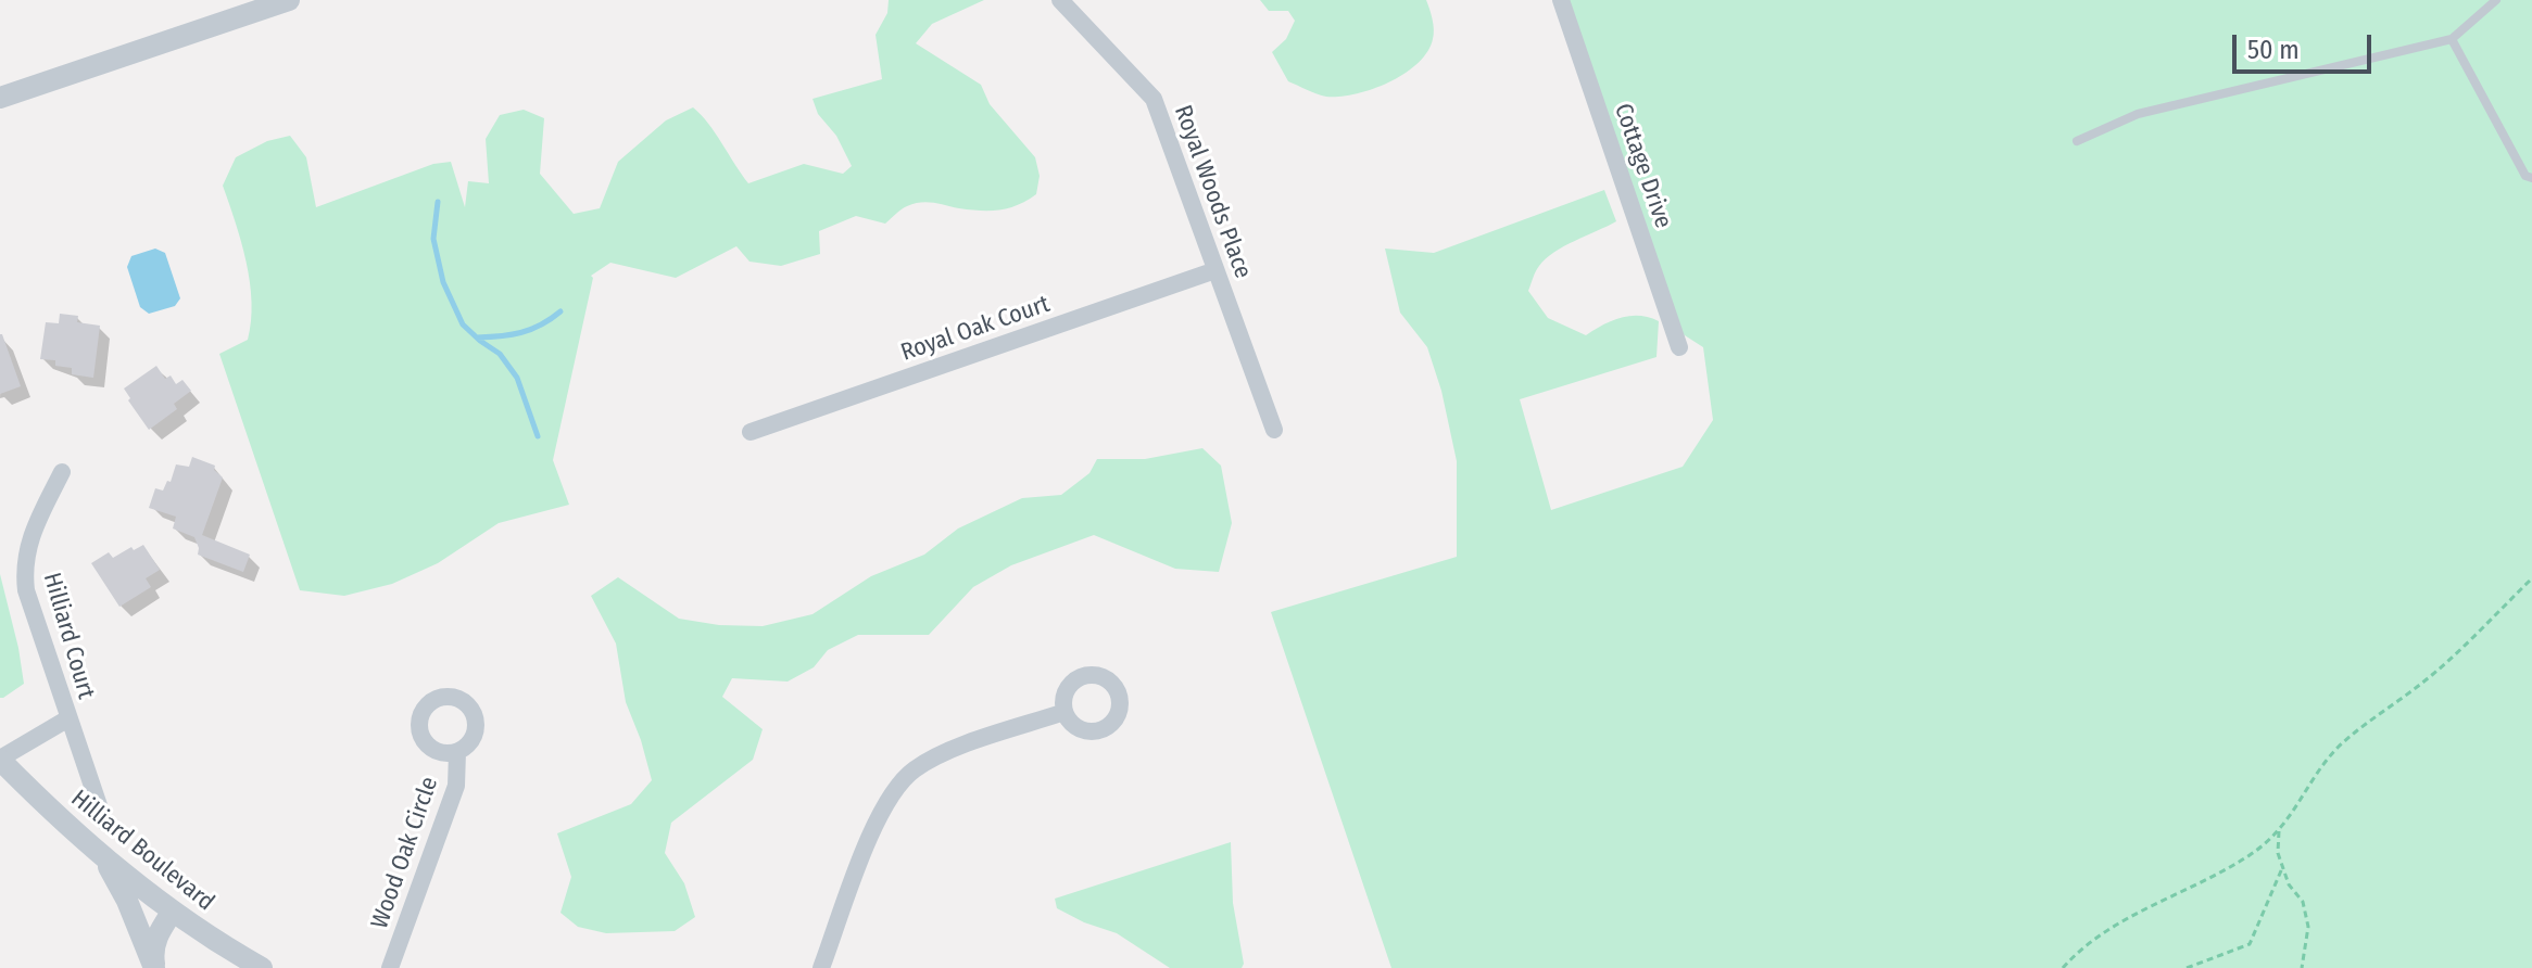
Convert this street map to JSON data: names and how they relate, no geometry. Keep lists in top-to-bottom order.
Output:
{
  "streets": {
    "street": [
      "Cottage Drive",
      "Royal Woods Place",
      "Royal Oak Court",
      "Hilliard Court",
      "Hilliard Boulevard",
      "Wood Oak Circle"
    ]
  },
  "crossings": [
    ["Royal Woods Place", "Royal Oak Court"],
    ["Hilliard Court", "Hilliard Boulevard"]
  ],
  "scale_bar": "50 m"
}
